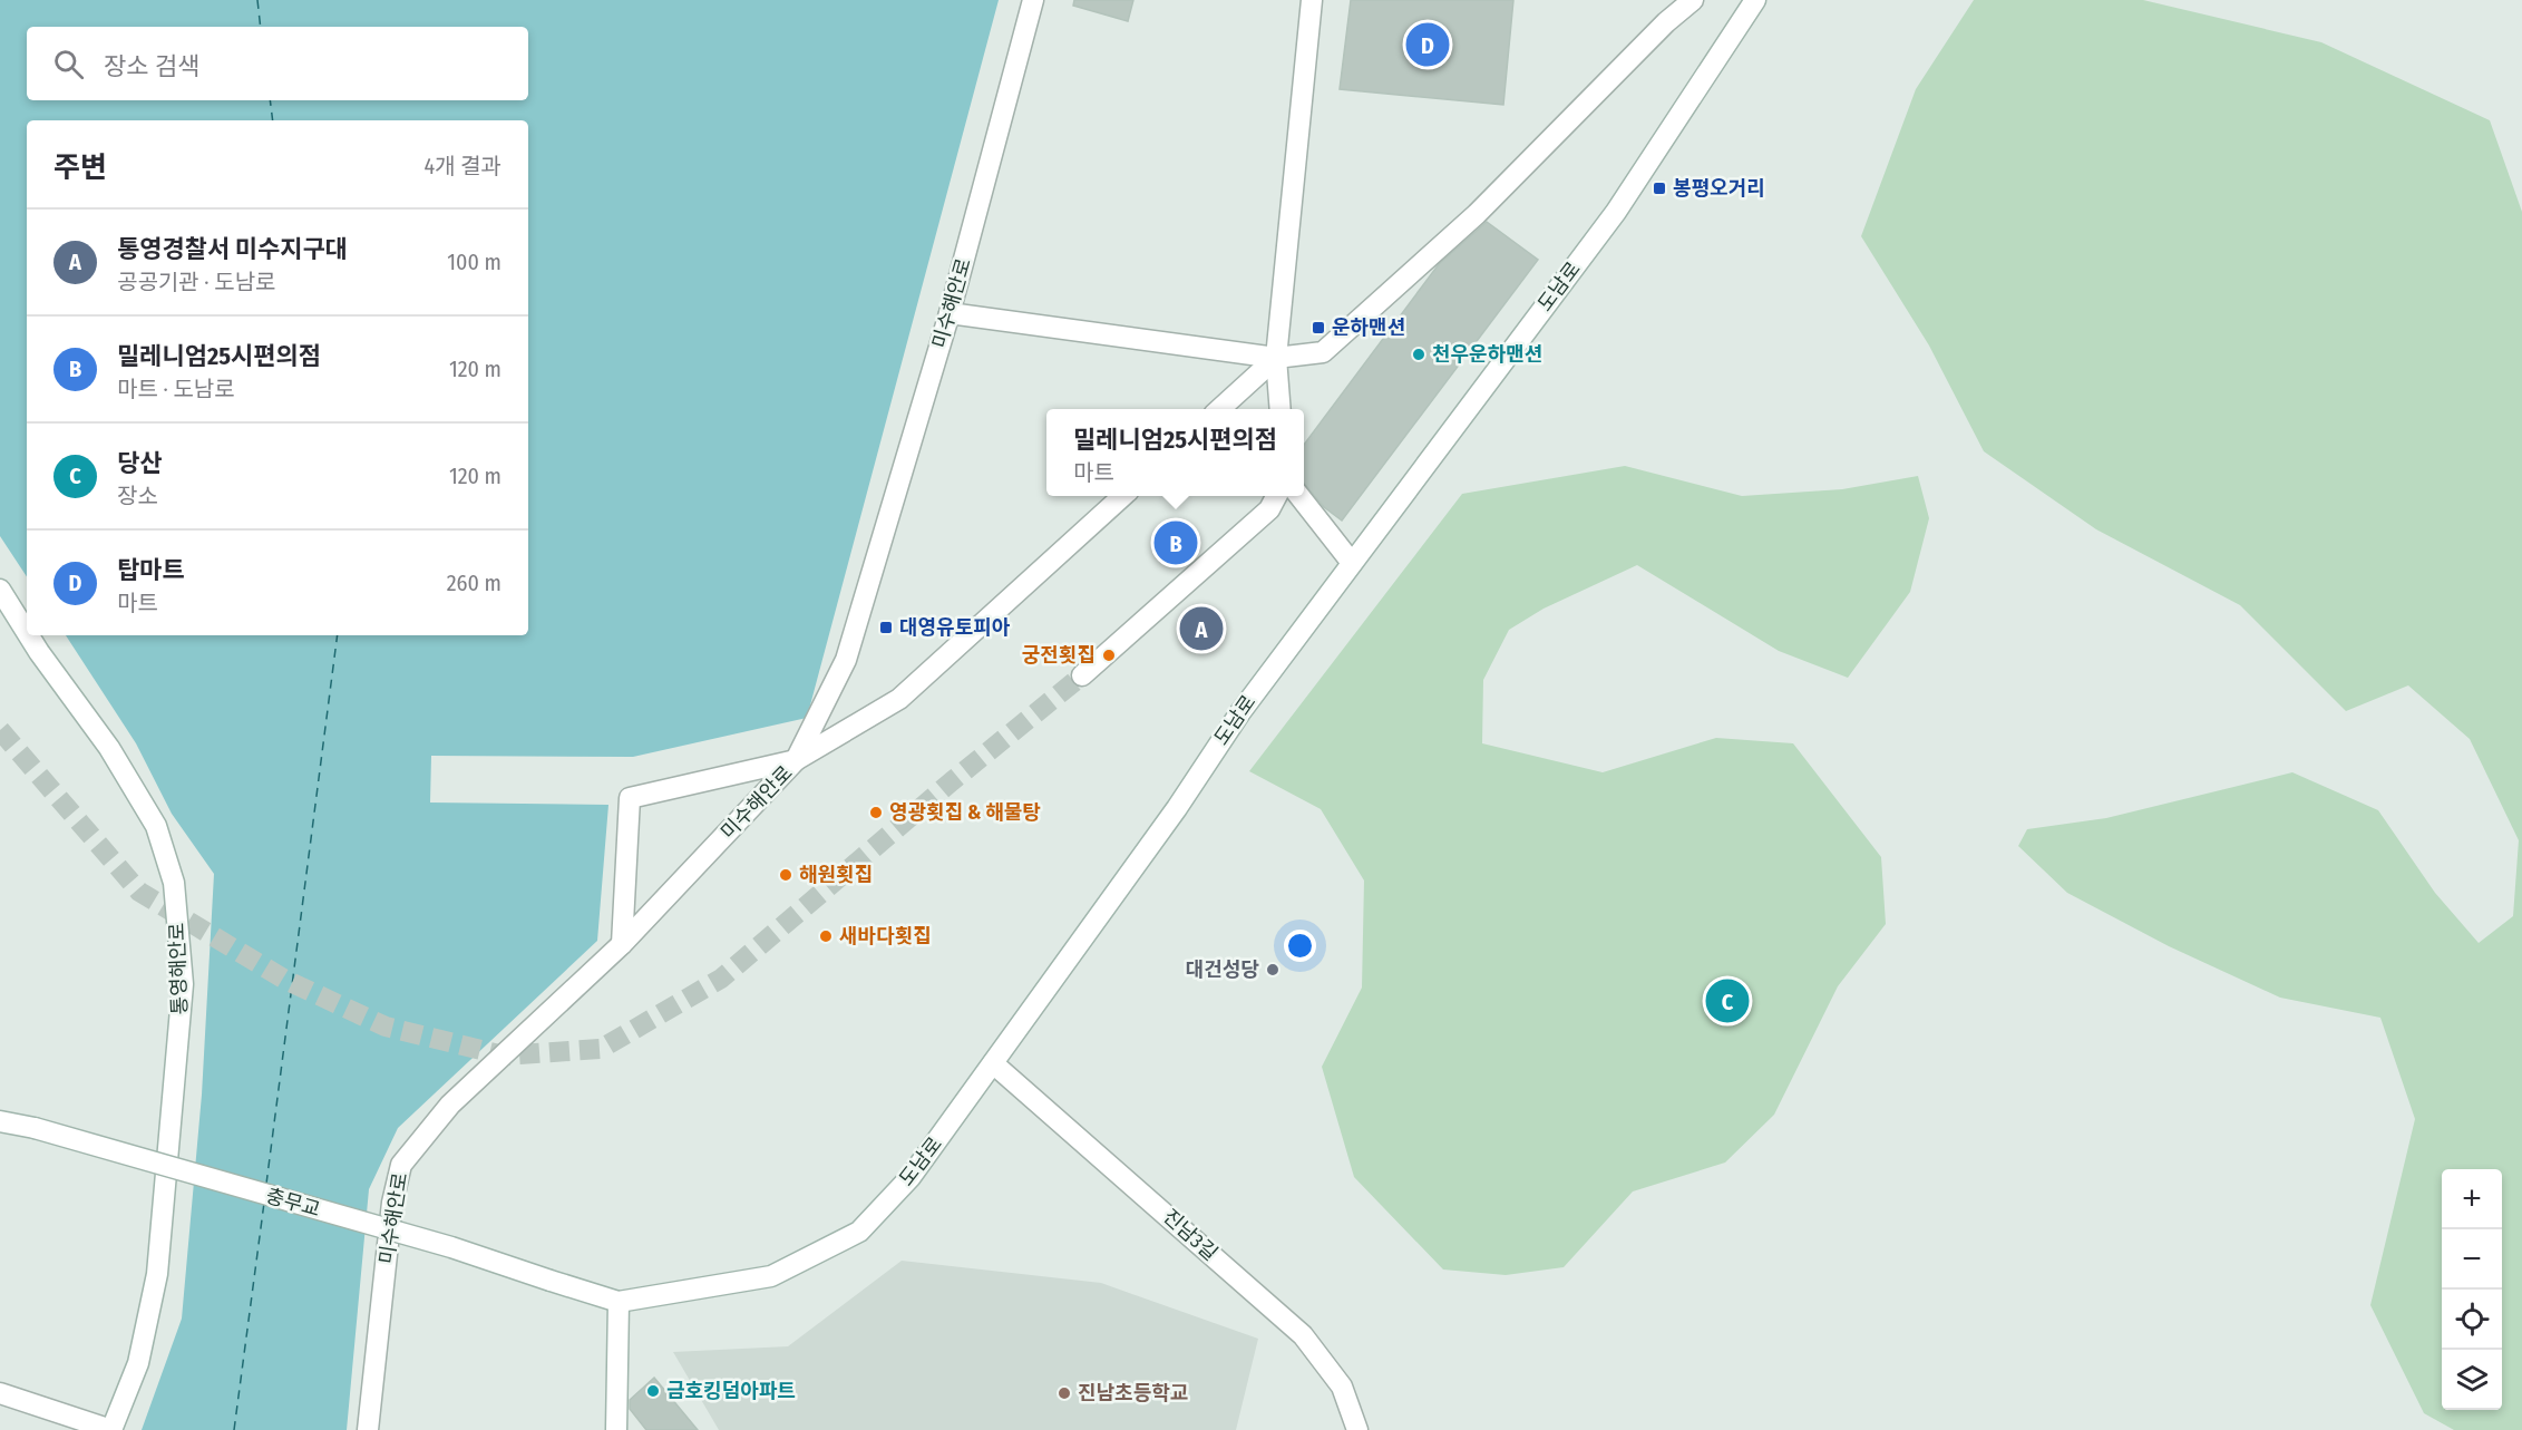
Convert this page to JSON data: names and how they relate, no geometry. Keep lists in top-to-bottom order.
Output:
{
  "streets": {
    "street": [
      "도남로",
      "미수해안로",
      "통영해안로",
      "충무교",
      "진남3길"
    ]
  },
  "crossings": [
    ["도남로", "충무교"],
    ["도남로", "진남3길"]
  ],
  "places": {
    "transit": ["봉평오거리", "운하맨션", "대영유토피아"],
    "other": [
      "천우운하맨션",
      "궁전횟집",
      "영광횟집 & 해물탕",
      "해원횟집",
      "새바다횟집",
      "대건성당",
      "금호킹덤아파트",
      "진남초등학교"
    ]
  },
  "page": {
    "pins": [
      "D",
      "B",
      "A",
      "C"
    ],
    "search": "장소 검색",
    "heading": ["주변", "4개 결과"],
    "list": [
      {
        "mark": "A",
        "name": "통영경찰서 미수지구대",
        "note": "공공기관 · 도남로",
        "value": "100 m"
      },
      {
        "mark": "B",
        "name": "밀레니엄25시편의점",
        "note": "마트 · 도남로",
        "value": "120 m"
      },
      {
        "mark": "C",
        "name": "당산",
        "note": "장소",
        "value": "120 m"
      },
      {
        "mark": "D",
        "name": "탑마트",
        "note": "마트",
        "value": "260 m"
      }
    ],
    "popup": ["밀레니엄25시편의점", "마트"],
    "map_buttons": ["+", "−"]
  }
}
